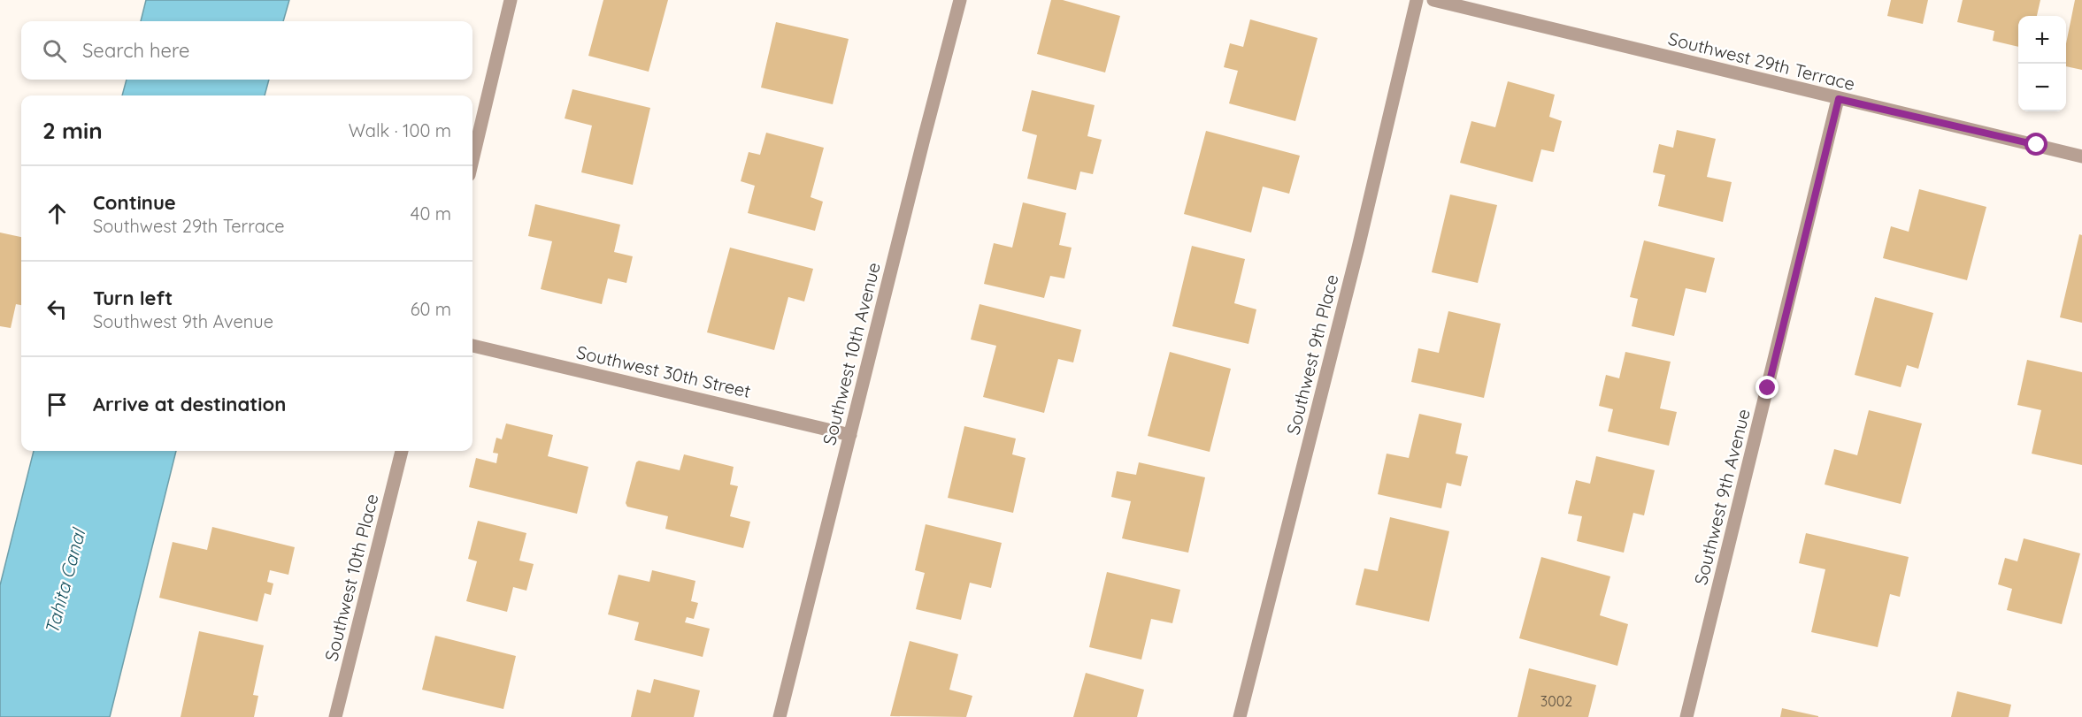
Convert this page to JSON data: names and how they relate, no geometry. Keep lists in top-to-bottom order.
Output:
{
  "streets": {
    "street": [
      "Southwest 29th Terrace",
      "Southwest 10th Avenue",
      "Southwest 9th Place",
      "Southwest 30th Street",
      "Southwest 9th Avenue",
      "Southwest 10th Place"
    ]
  },
  "crossings": [
    ["Southwest 29th Terrace", "Southwest 9th Avenue"],
    ["Southwest 10th Avenue", "Southwest 30th Street"]
  ],
  "water": ["Tahita Canal"],
  "house_numbers": ["3002"],
  "page": {
    "map_buttons": ["+", "−"],
    "search": "Search here",
    "heading": ["2 min", "Walk · 100 m"],
    "list": [
      ["Continue", "Southwest 29th Terrace", "40 m"],
      ["Turn left", "Southwest 9th Avenue", "60 m"],
      "Arrive at destination"
    ]
  }
}
